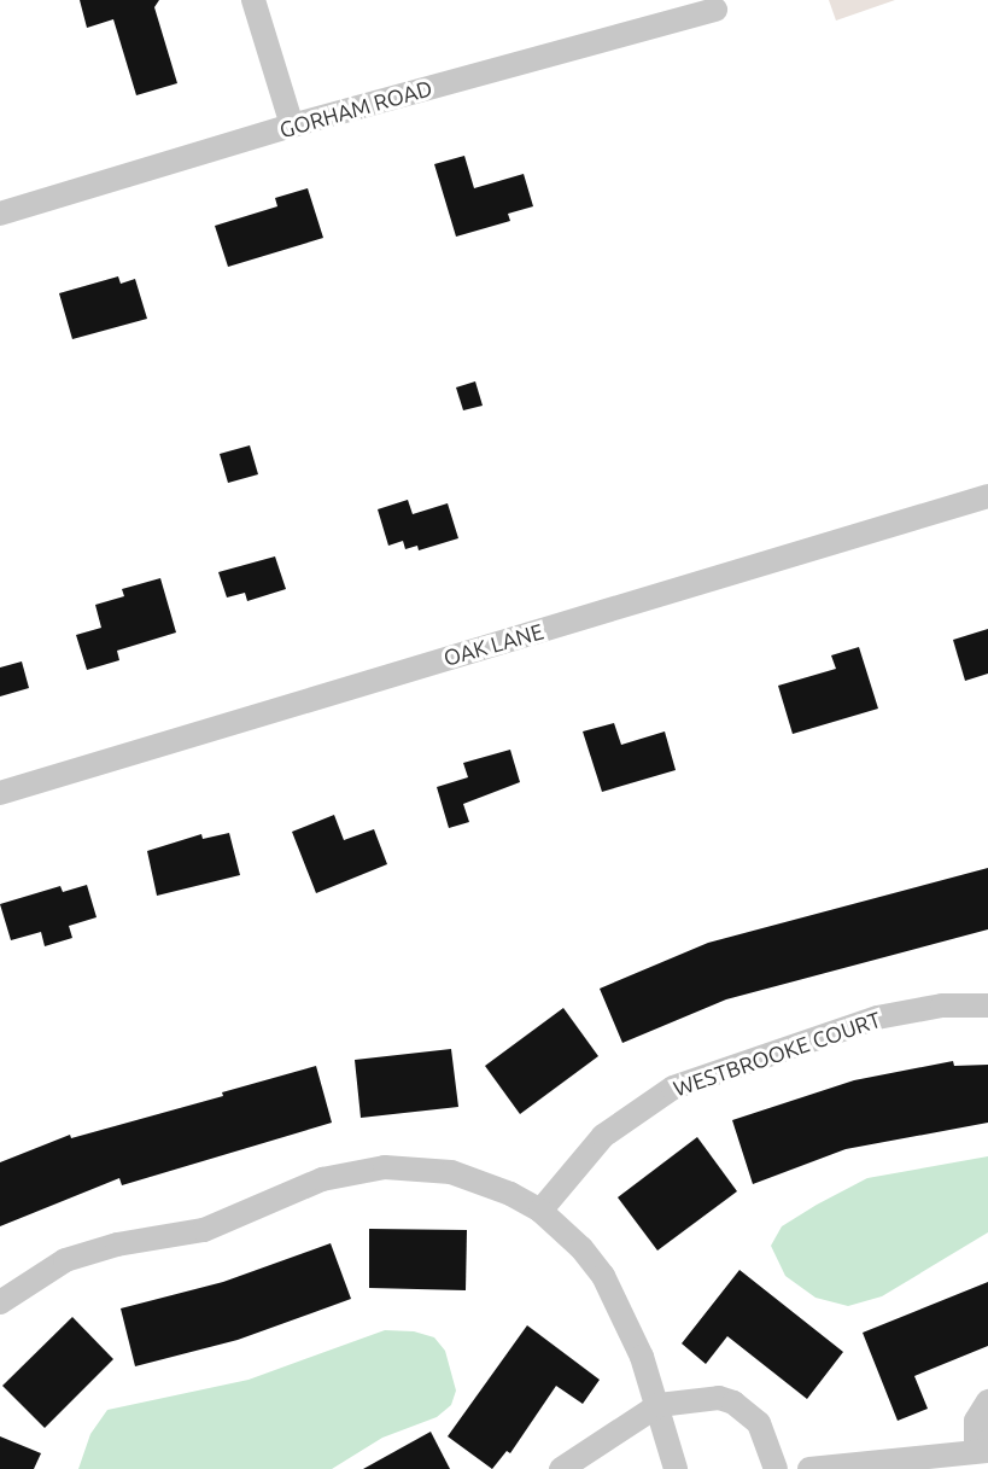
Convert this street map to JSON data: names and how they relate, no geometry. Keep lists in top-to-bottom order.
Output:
{
  "streets": {
    "street": ["GORHAM ROAD", "OAK LANE", "WESTBROOKE COURT"]
  }
}
